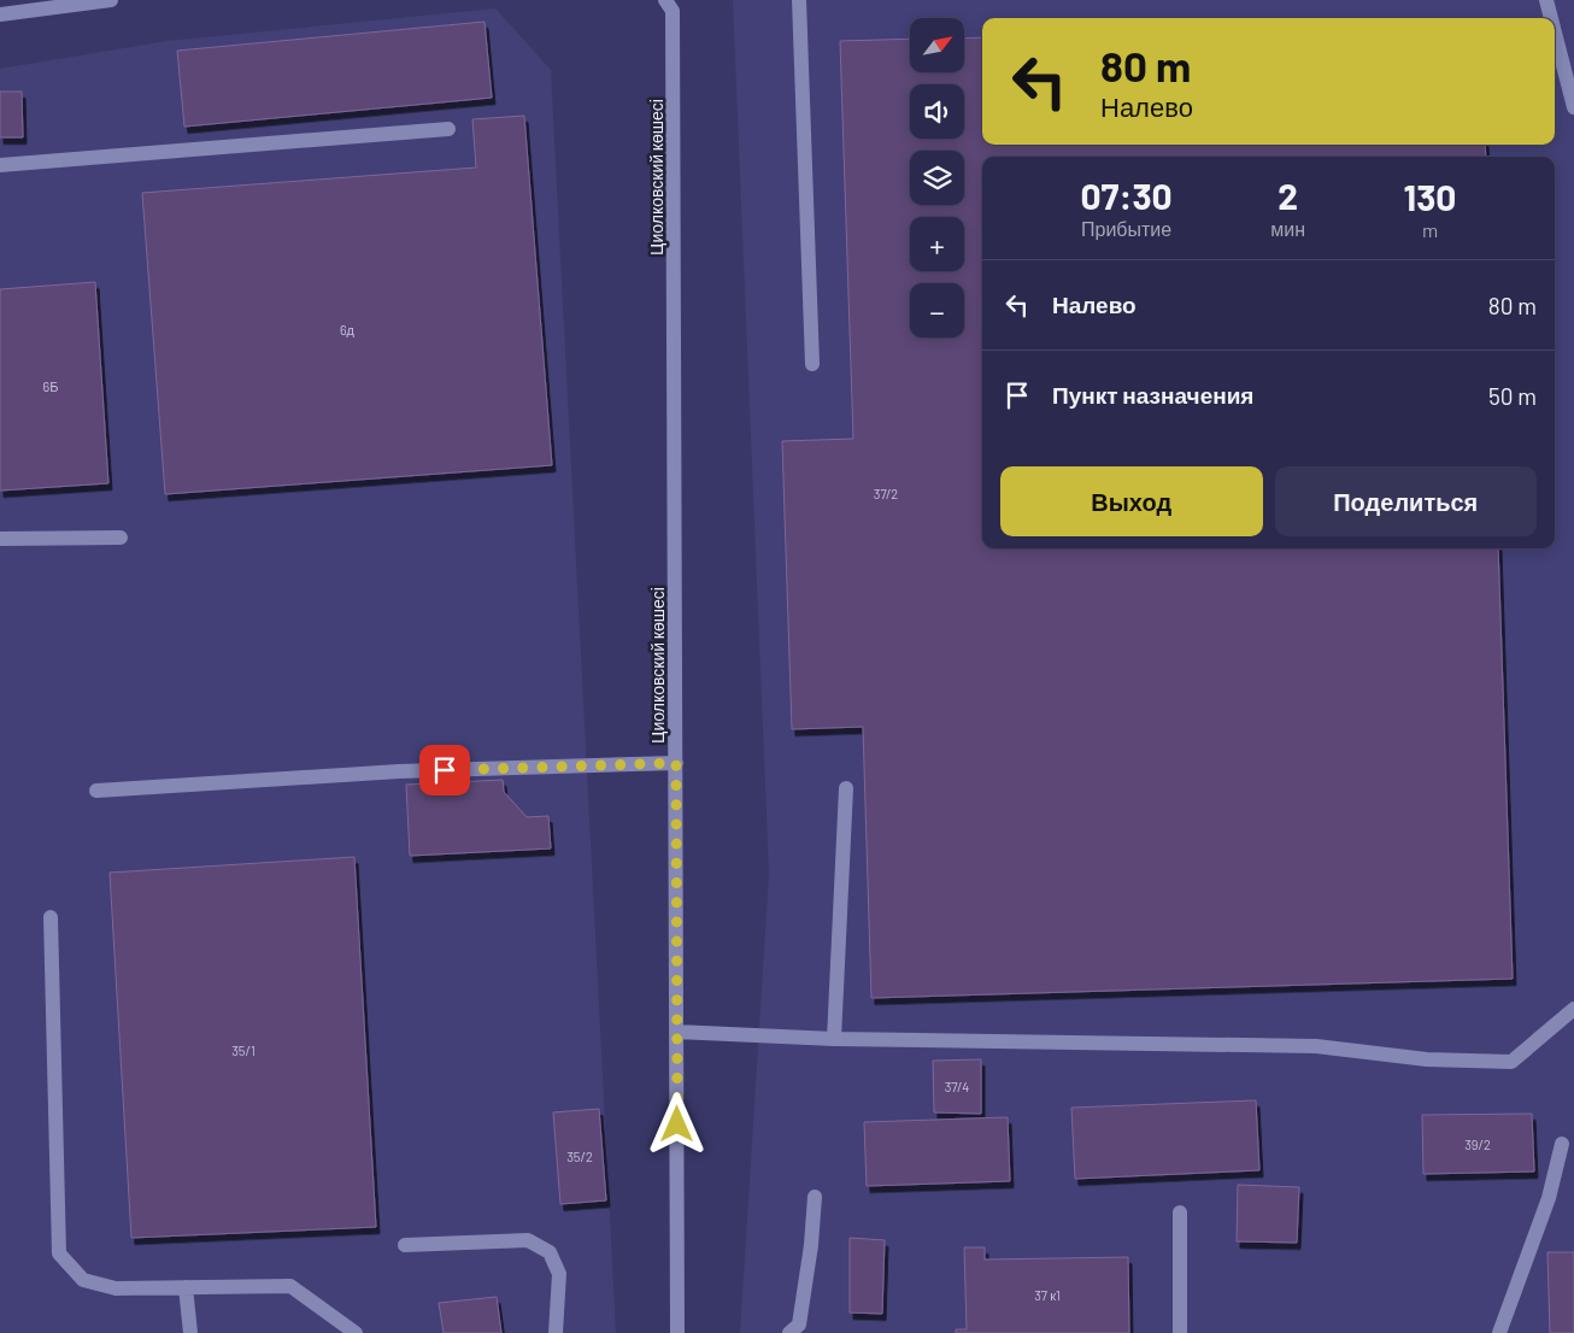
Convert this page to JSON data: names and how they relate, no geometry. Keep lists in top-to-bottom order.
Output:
{
  "streets": {
    "street": ["Циолковский көшесі"]
  },
  "house_numbers": [
    "6д",
    "6Б",
    "37/2",
    "35/1",
    "37/4",
    "39/2",
    "35/2",
    "37 к1"
  ],
  "north": "top right",
  "page": {
    "map_buttons": ["+", "−"],
    "turn": ["80 m", "Налево"],
    "eta": [
      "07:30",
      "Прибытие",
      "2",
      "мин",
      "130",
      "m"
    ],
    "list": [
      {
        "name": "Налево",
        "value": "80 m"
      },
      {
        "name": "Пункт назначения",
        "value": "50 m"
      }
    ],
    "buttons": ["Выход", "Поделиться"]
  }
}
